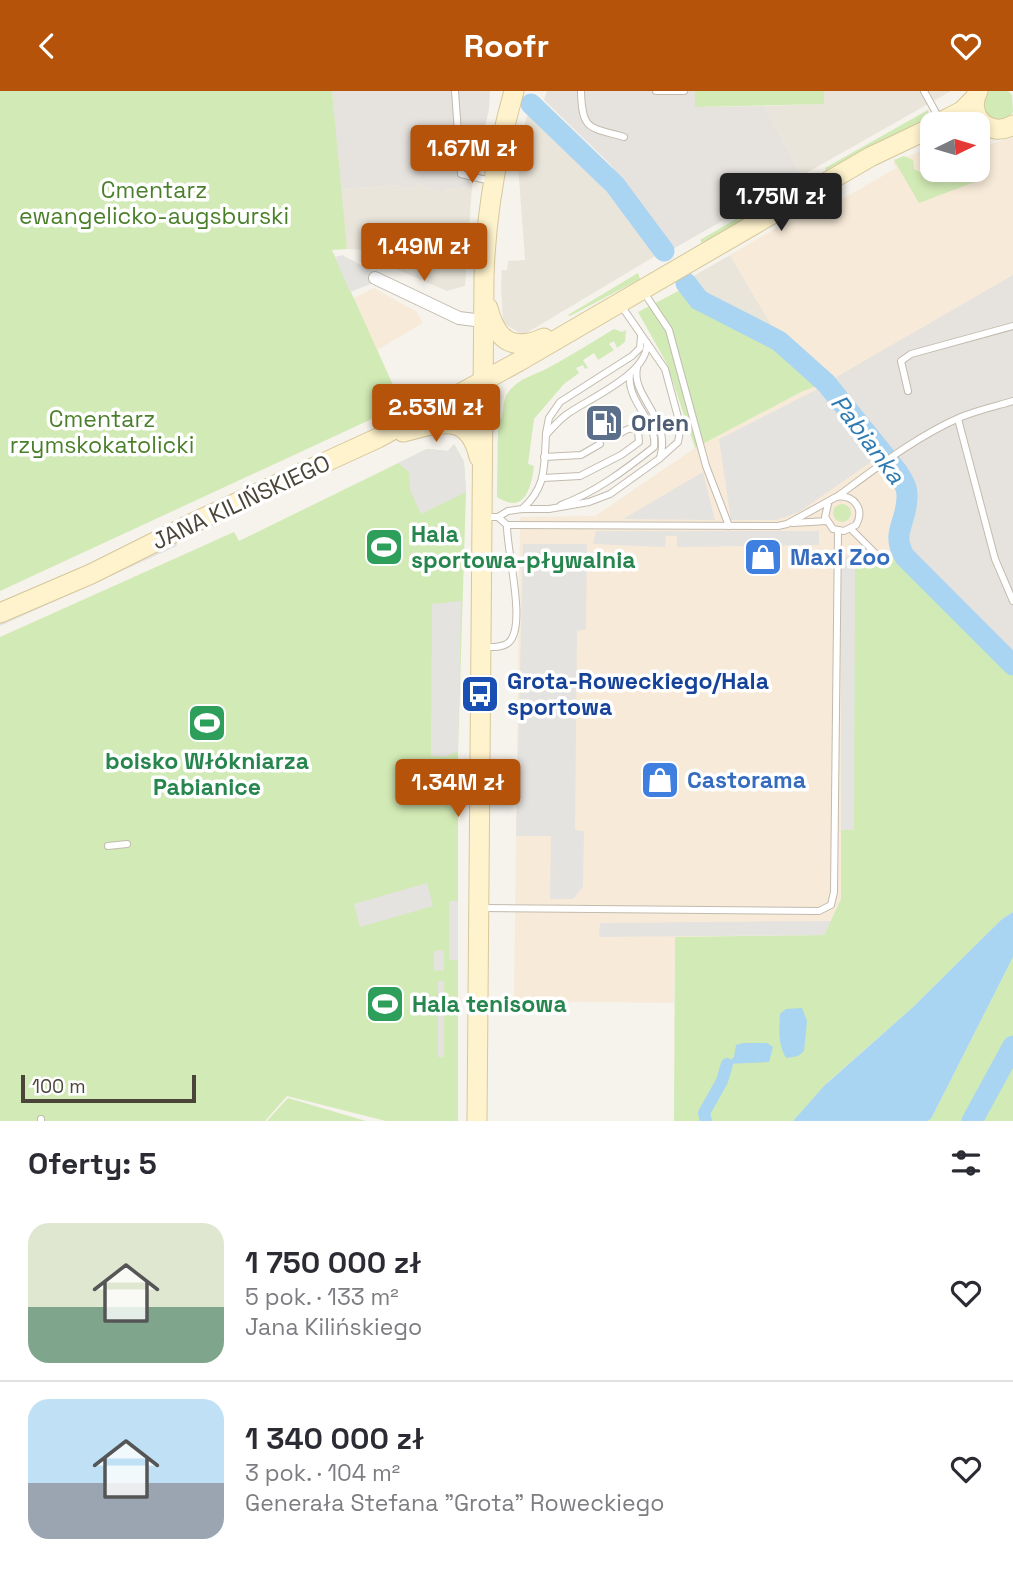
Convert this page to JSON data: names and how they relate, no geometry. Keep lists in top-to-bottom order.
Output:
{
  "streets": {
    "street": ["JANA KILIŃSKIEGO"]
  },
  "water": ["Pabianka"],
  "parks": ["Cmentarz ewangelicko-augsburski", "Cmentarz rzymskokatolicki"],
  "places": {
    "fuel station": ["Orlen"],
    "sports": ["Hala sportowa-pływalnia", "boisko Włókniarza Pabianice", "Hala tenisowa"],
    "shop": ["Maxi Zoo", "Castorama"],
    "bus stop": ["Grota-Roweckiego/Hala sportowa"]
  },
  "scale_bar": "100 m",
  "north": "right",
  "page": {
    "header": "Roofr",
    "price": [
      "1.67M zł",
      "1.75M zł",
      "1.49M zł",
      "2.53M zł",
      "1.34M zł"
    ],
    "scale": "100 m",
    "heading": "Oferty: 5",
    "list": [
      {
        "name": "1 750 000 zł",
        "note": "5 pok. · 133 m² · Jana Kilińskiego"
      },
      {
        "name": "1 340 000 zł",
        "note": "3 pok. · 104 m² · Generała Stefana \"Grota\" Roweckiego"
      }
    ]
  }
}
